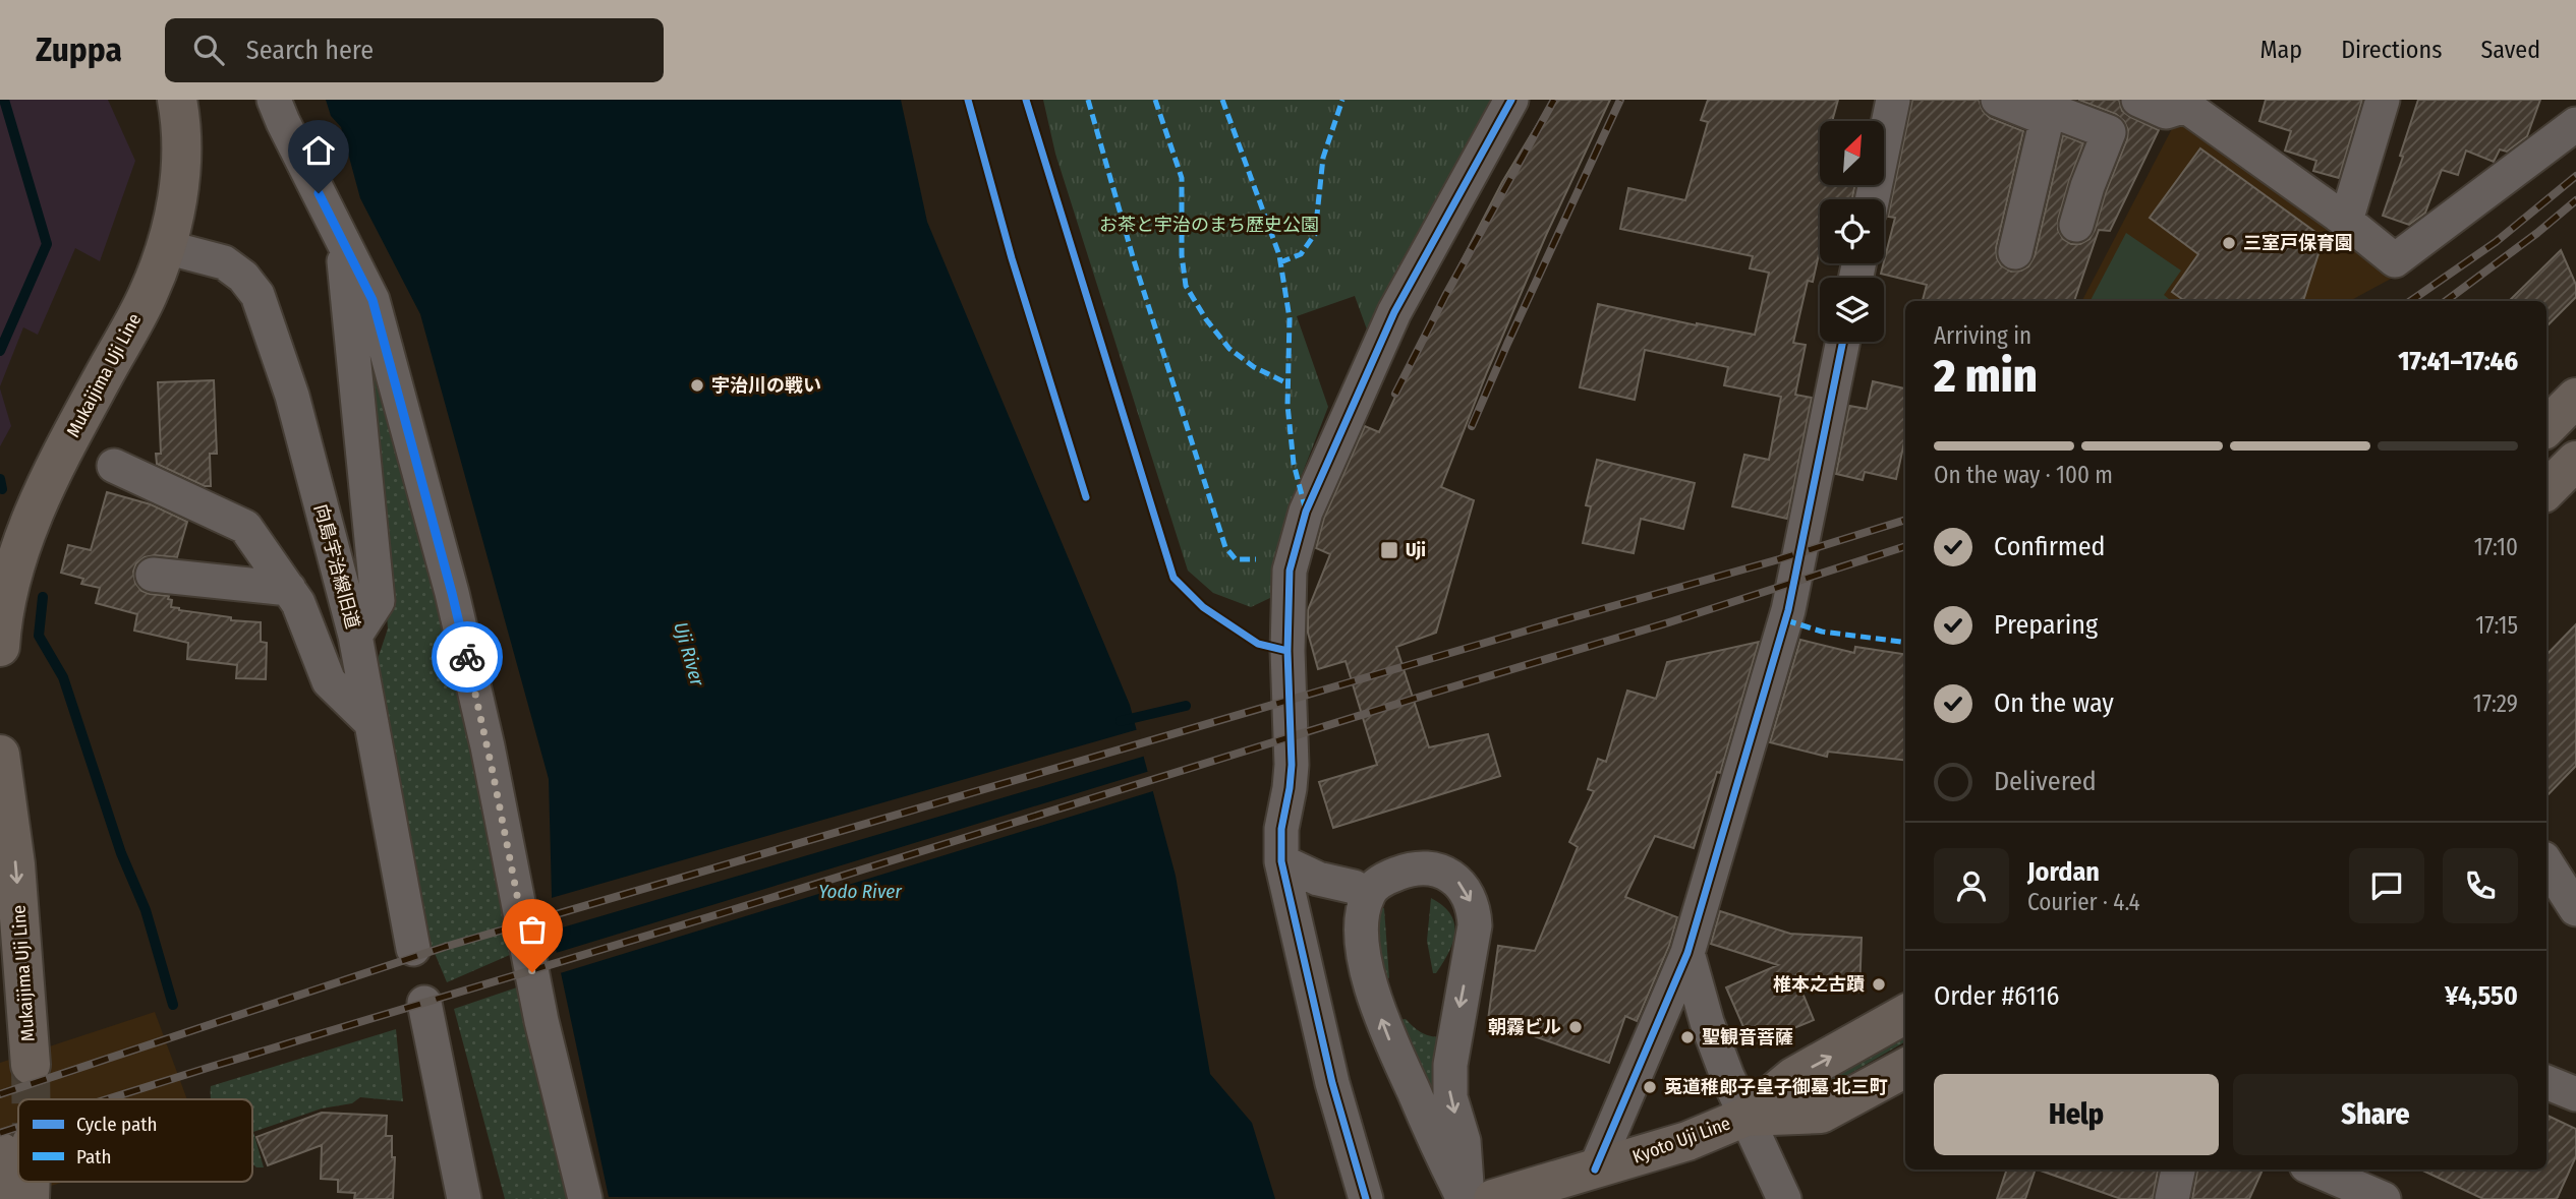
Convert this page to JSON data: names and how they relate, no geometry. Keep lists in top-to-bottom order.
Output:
{
  "streets": {
    "main road": ["Mukaijima Uji Line", "Kyoto Uji Line"],
    "street": ["向島宇治線旧道"]
  },
  "crossings": [
    ["Mukaijima Uji Line", "向島宇治線旧道"]
  ],
  "water": ["Uji River", "Yodo River"],
  "parks": ["お茶と宇治のまち歴史公園"],
  "places": {
    "other": [
      "三室戸保育園",
      "宇治川の戦い",
      "椎本之古蹟",
      "朝霧ビル",
      "聖観音菩薩",
      "莵道稚郎子皇子御墓 北三町"
    ],
    "transit": ["Uji"]
  },
  "legend": ["Cycle path", "Path"],
  "north": "top right",
  "page": {
    "header": "Zuppa",
    "search": "Search here",
    "nav": ["Map", "Directions", "Saved"],
    "heading": ["2 min", "Arriving in", "17:41–17:46"],
    "panel": [
      "Jordan",
      "Courier · 4.4",
      "Order #6116",
      "¥4,550"
    ],
    "bar": "On the way · 100 m",
    "list": [
      ["Confirmed", "17:10"],
      ["Preparing", "17:15"],
      ["On the way", "17:29"],
      "Delivered"
    ],
    "buttons": ["Help", "Share"]
  }
}
